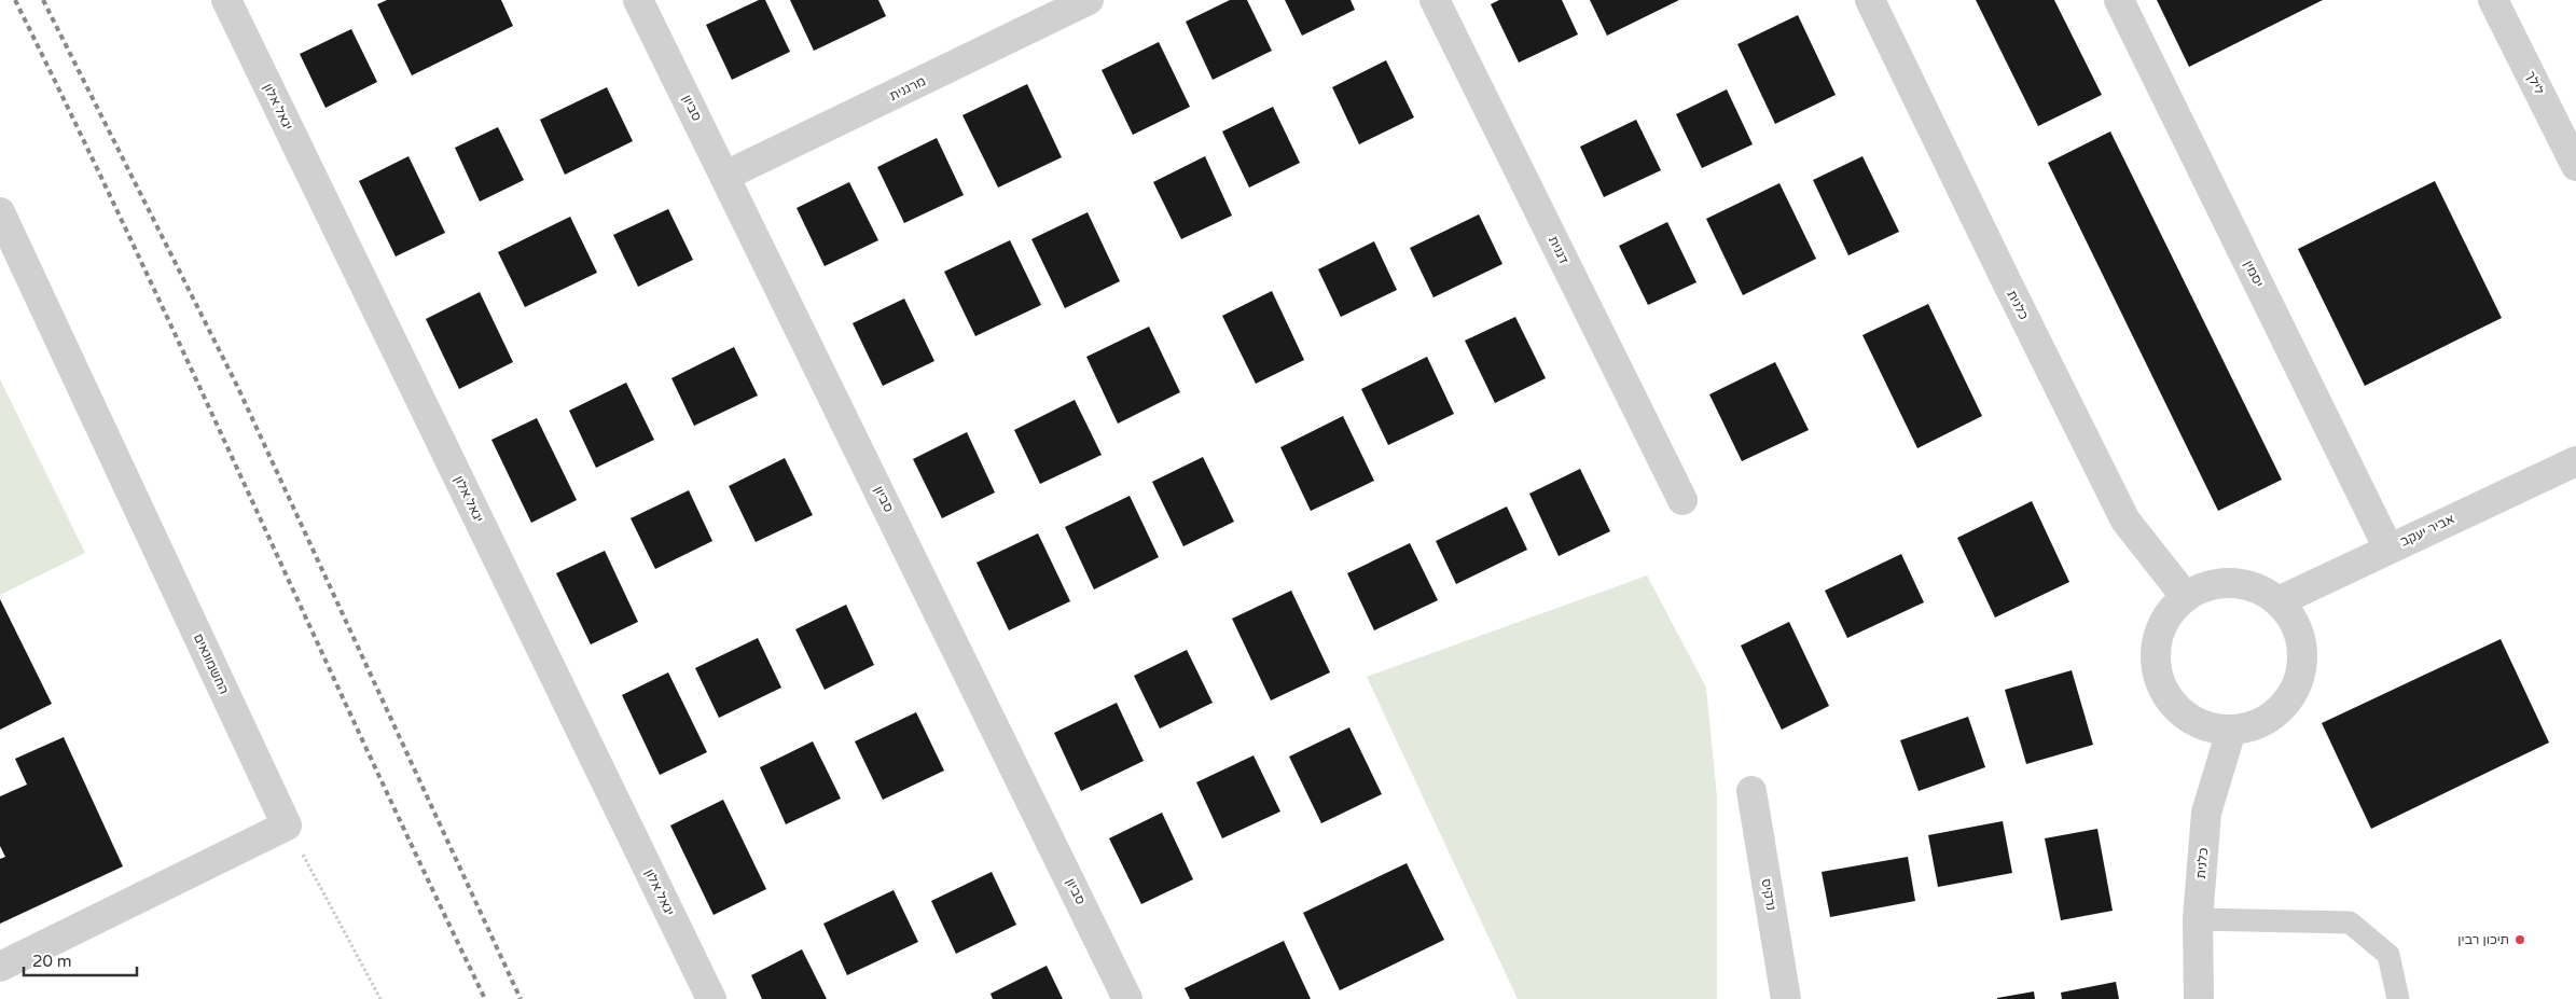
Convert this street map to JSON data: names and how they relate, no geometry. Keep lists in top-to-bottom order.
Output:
{
  "streets": {
    "street": [
      "לילך",
      "מרגנית",
      "יגאל אלון",
      "סביון",
      "דגנית",
      "יסמין",
      "כלנית",
      "אביר יעקב",
      "החשמונאים",
      "נרקיס"
    ]
  },
  "crossings": [
    ["מרגנית", "סביון"],
    ["יסמין", "אביר יעקב"],
    ["כלנית", "אביר יעקב"]
  ],
  "places": ["תיכון רבין"],
  "scale_bar": "20 m"
}
